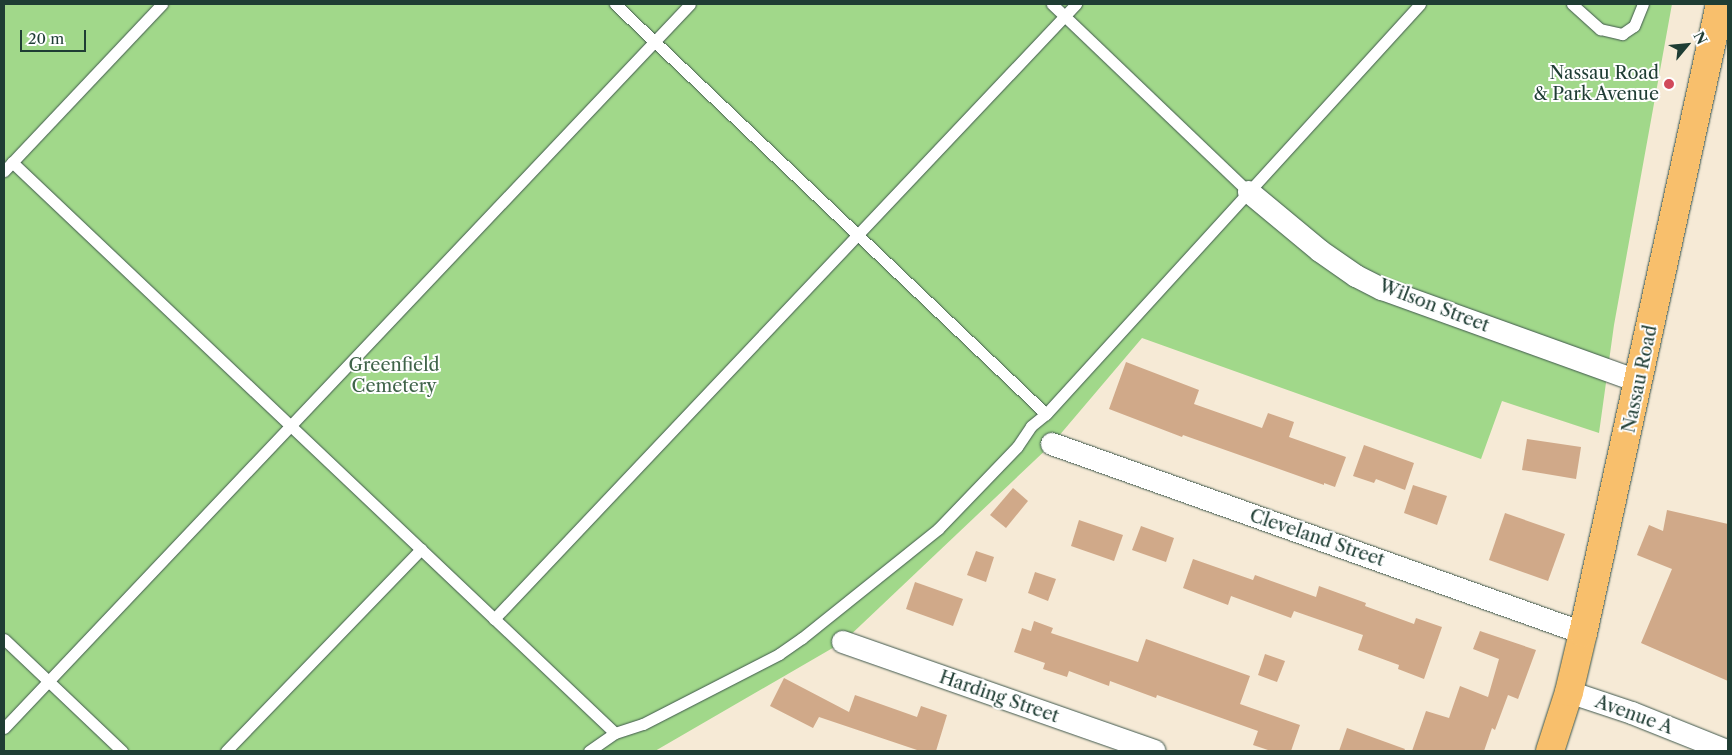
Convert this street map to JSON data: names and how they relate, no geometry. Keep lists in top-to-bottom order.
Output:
{
  "streets": {
    "main road": ["Nassau Road"],
    "street": [
      "Wilson Street",
      "Cleveland Street",
      "Harding Street",
      "Avenue A"
    ]
  },
  "crossings": [
    ["Wilson Street", "Nassau Road"],
    ["Nassau Road", "Cleveland Street"],
    ["Nassau Road", "Avenue A"]
  ],
  "parks": ["Greenfield Cemetery"],
  "places": ["Nassau Road & Park Avenue"],
  "scale_bar": "20 m",
  "north": "top right"
}
